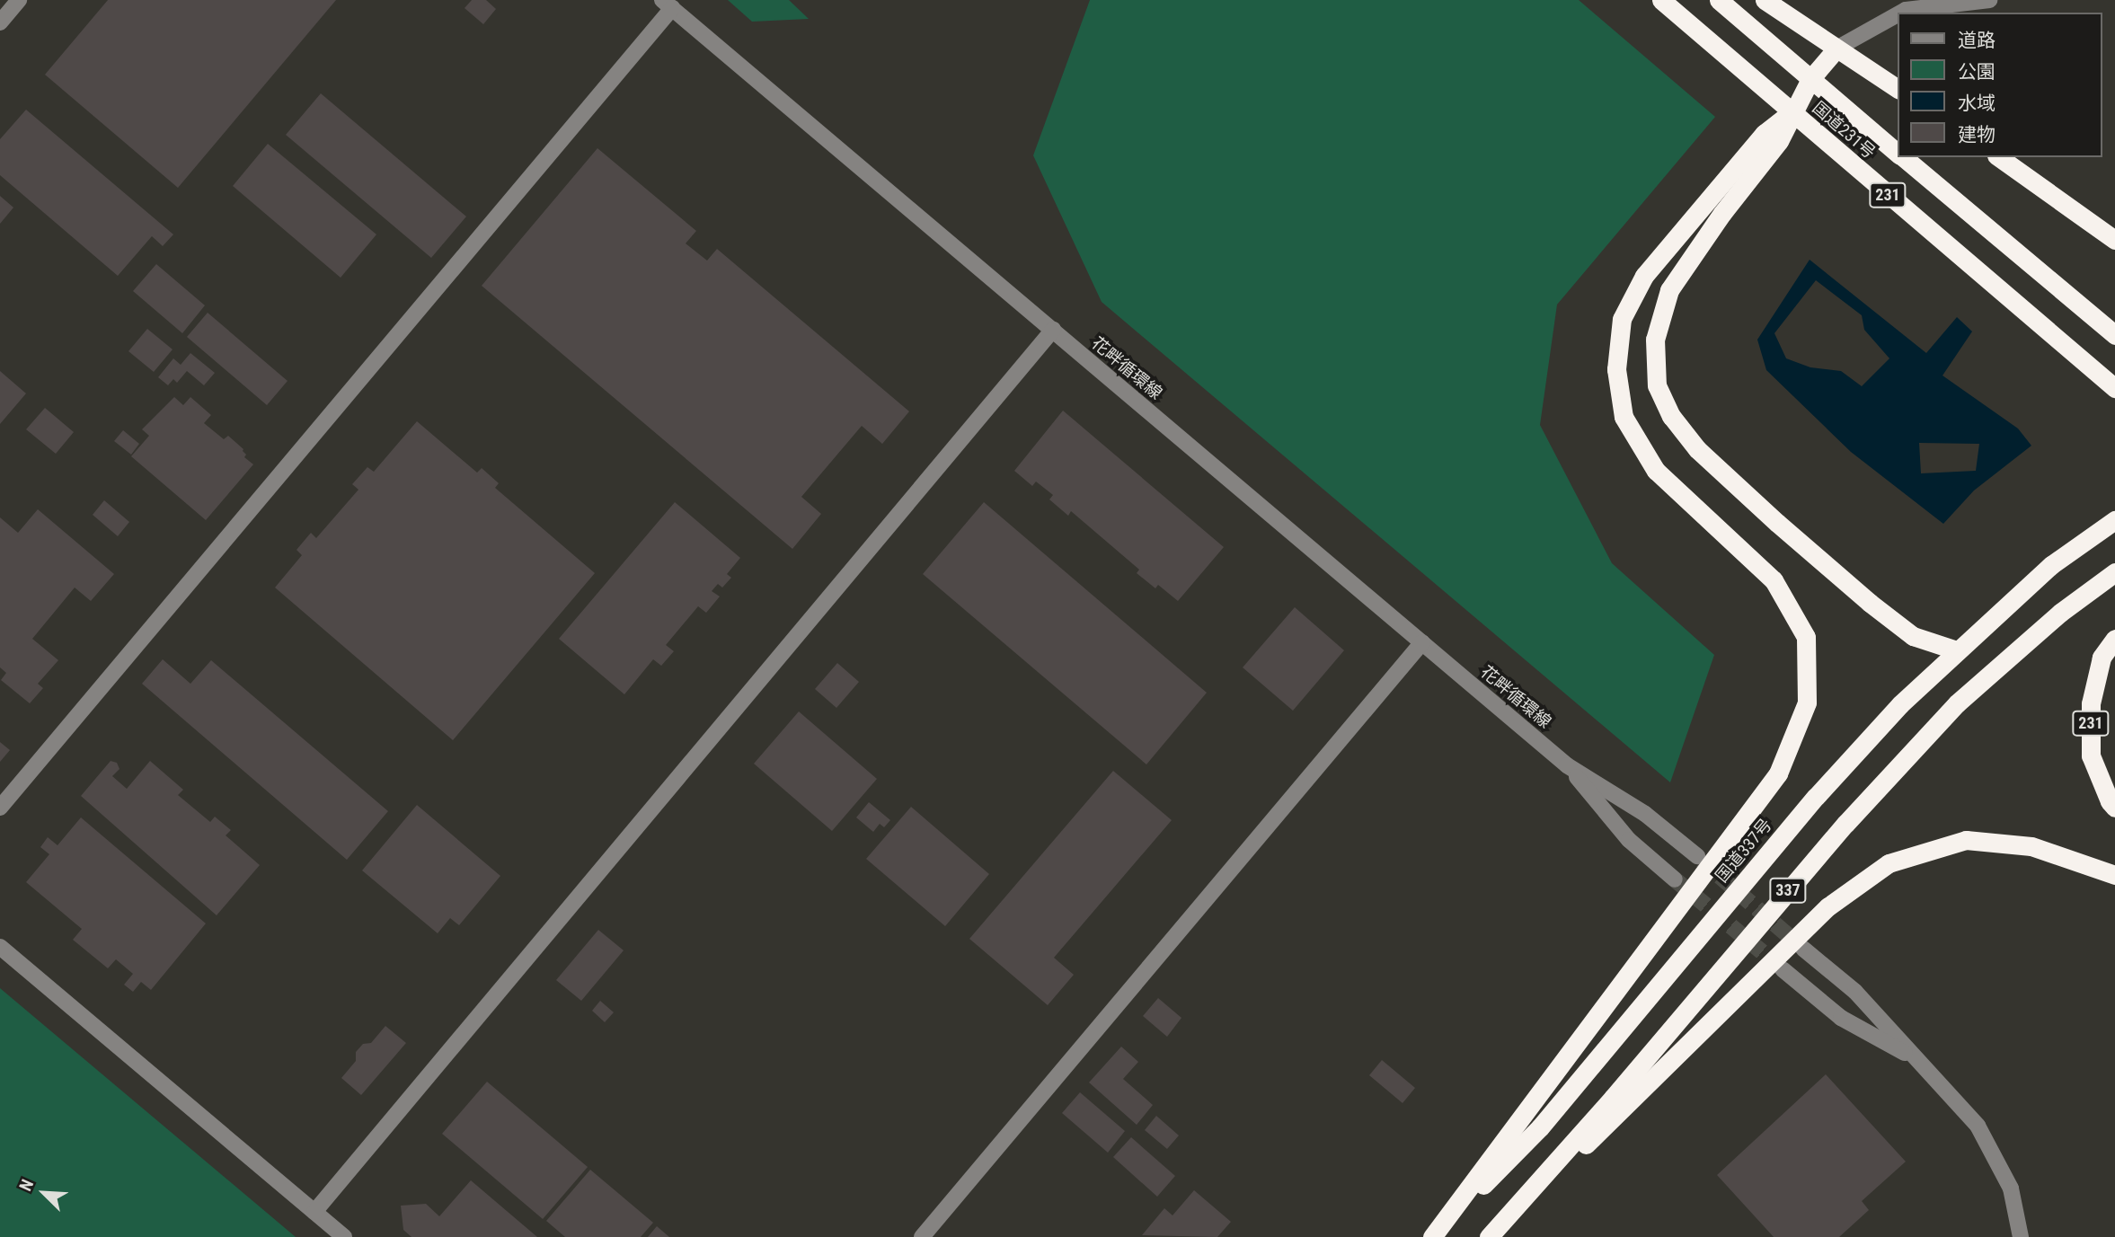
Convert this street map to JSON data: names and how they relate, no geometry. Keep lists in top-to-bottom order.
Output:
{
  "streets": {
    "highway": [
      "国道231号",
      "231",
      "国道337号",
      "337"
    ],
    "street": ["花畔循環線"]
  },
  "legend": [
    "道路",
    "公園",
    "水域",
    "建物"
  ],
  "north": "top left"
}
